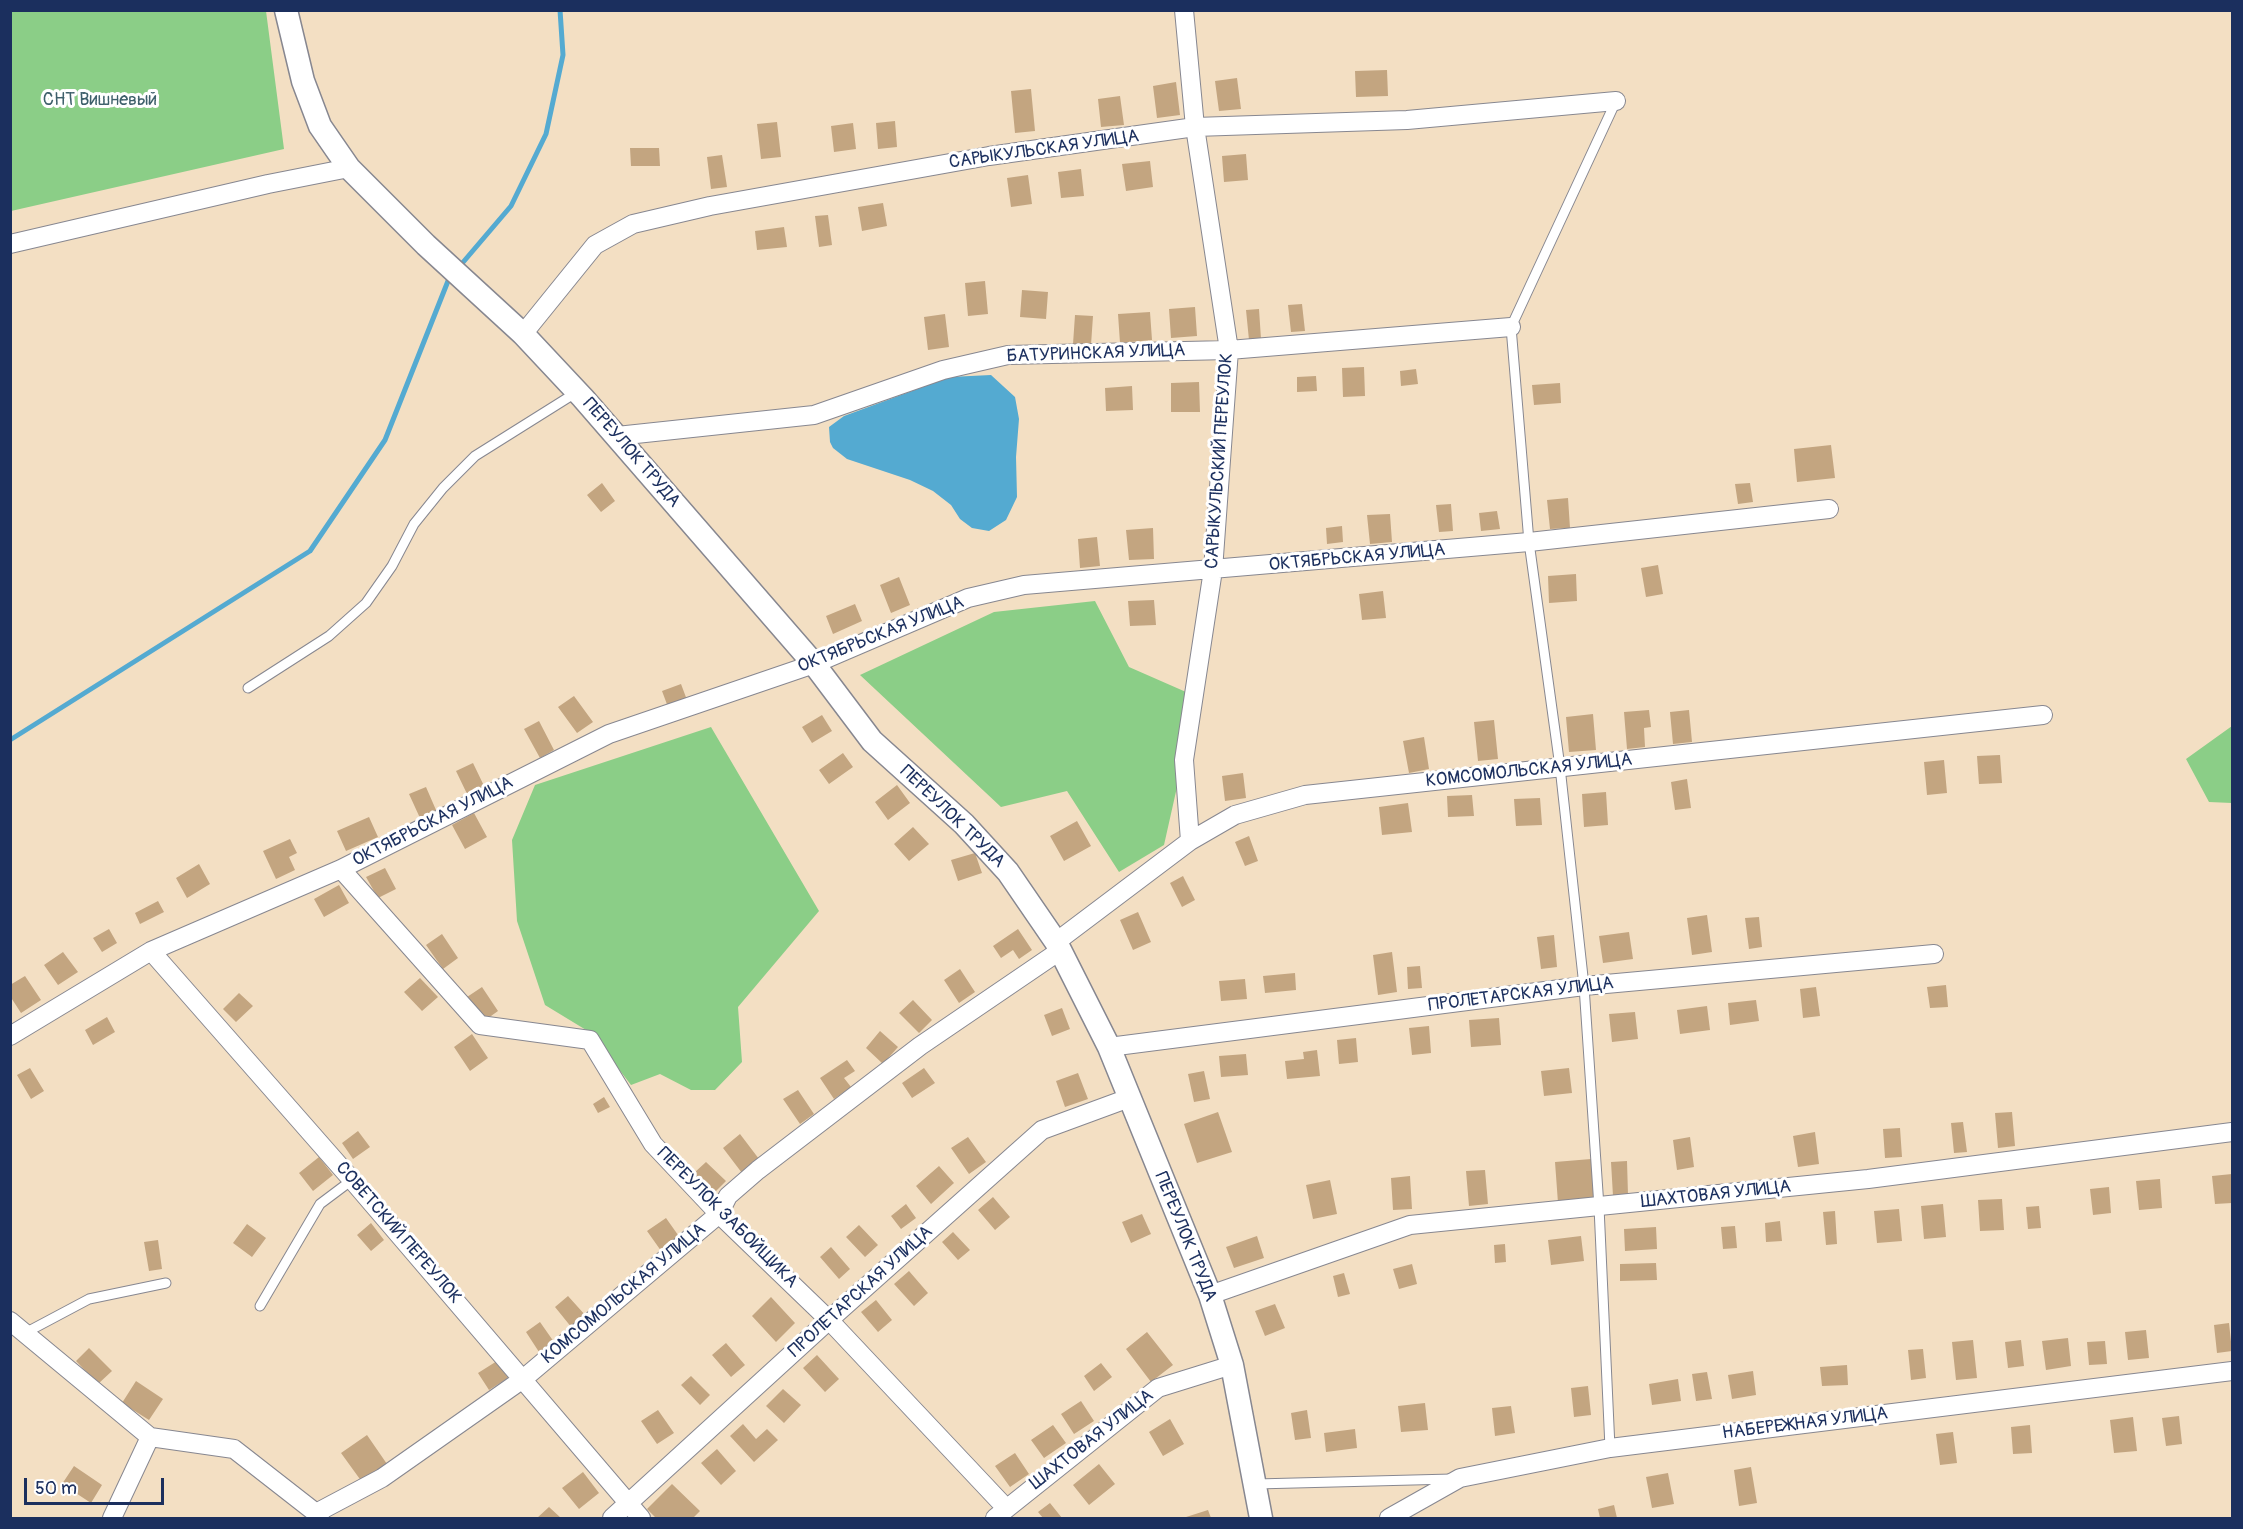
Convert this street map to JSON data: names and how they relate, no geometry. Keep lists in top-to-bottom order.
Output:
{
  "streets": {
    "street": [
      "САРЫКУЛЬСКАЯ УЛИЦА",
      "БАТУРИНСКАЯ УЛИЦА",
      "ПЕРЕУЛОК ТРУДА",
      "САРЫКУЛЬСКИЙ ПЕРЕУЛОК",
      "ОКТЯБРЬСКАЯ УЛИЦА",
      "КОМСОМОЛЬСКАЯ УЛИЦА",
      "ПРОЛЕТАРСКАЯ УЛИЦА",
      "ШАХТОВАЯ УЛИЦА",
      "ПЕРЕУЛОК ЗАБОЙЩИКА",
      "СОВЕТСКИЙ ПЕРЕУЛОК",
      "НАБЕРЕЖНАЯ УЛИЦА"
    ]
  },
  "crossings": [
    ["САРЫКУЛЬСКАЯ УЛИЦА", "ПЕРЕУЛОК ТРУДА"],
    ["САРЫКУЛЬСКАЯ УЛИЦА", "САРЫКУЛЬСКИЙ ПЕРЕУЛОК"],
    ["БАТУРИНСКАЯ УЛИЦА", "ПЕРЕУЛОК ТРУДА"],
    ["БАТУРИНСКАЯ УЛИЦА", "САРЫКУЛЬСКИЙ ПЕРЕУЛОК"],
    ["ПЕРЕУЛОК ТРУДА", "ОКТЯБРЬСКАЯ УЛИЦА"],
    ["ПЕРЕУЛОК ТРУДА", "КОМСОМОЛЬСКАЯ УЛИЦА"],
    ["ПЕРЕУЛОК ТРУДА", "ПРОЛЕТАРСКАЯ УЛИЦА"],
    ["ПЕРЕУЛОК ТРУДА", "ШАХТОВАЯ УЛИЦА"],
    ["САРЫКУЛЬСКИЙ ПЕРЕУЛОК", "ОКТЯБРЬСКАЯ УЛИЦА"],
    ["САРЫКУЛЬСКИЙ ПЕРЕУЛОК", "КОМСОМОЛЬСКАЯ УЛИЦА"],
    ["ОКТЯБРЬСКАЯ УЛИЦА", "ПЕРЕУЛОК ЗАБОЙЩИКА"],
    ["ОКТЯБРЬСКАЯ УЛИЦА", "СОВЕТСКИЙ ПЕРЕУЛОК"],
    ["КОМСОМОЛЬСКАЯ УЛИЦА", "ПЕРЕУЛОК ЗАБОЙЩИКА"],
    ["КОМСОМОЛЬСКАЯ УЛИЦА", "СОВЕТСКИЙ ПЕРЕУЛОК"],
    ["ПРОЛЕТАРСКАЯ УЛИЦА", "ПЕРЕУЛОК ЗАБОЙЩИКА"],
    ["ПРОЛЕТАРСКАЯ УЛИЦА", "СОВЕТСКИЙ ПЕРЕУЛОК"],
    ["ШАХТОВАЯ УЛИЦА", "ПЕРЕУЛОК ЗАБОЙЩИКА"]
  ],
  "parks": ["СНТ Вишневый"],
  "scale_bar": "50 m"
}
